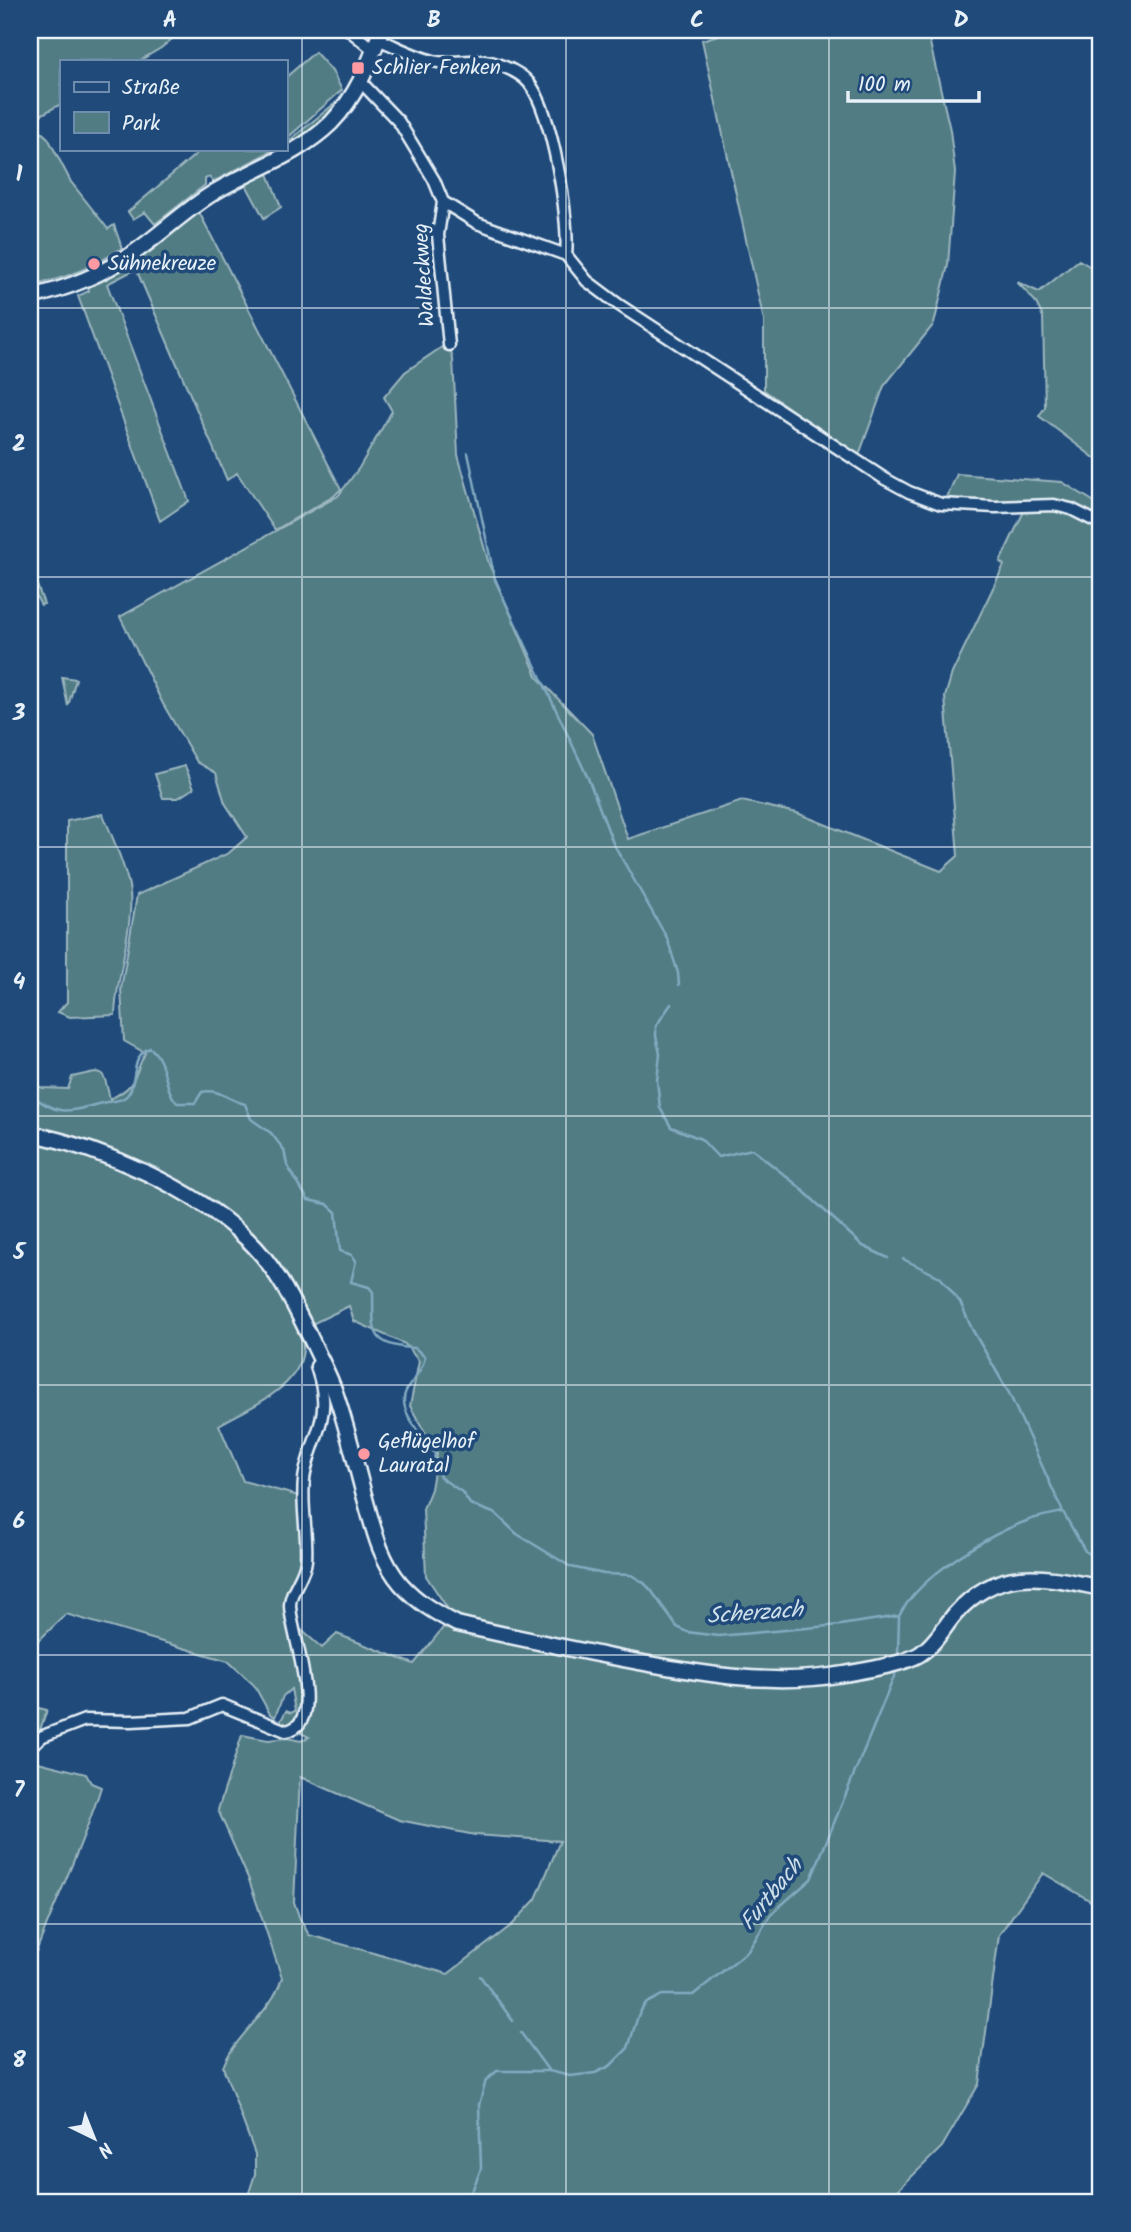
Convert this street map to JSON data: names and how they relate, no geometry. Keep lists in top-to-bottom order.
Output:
{
  "streets": {
    "street": ["Waldeckweg"]
  },
  "water": ["Scherzach", "Furtbach"],
  "places": {
    "transit": ["Schlier Fenken"],
    "other": ["Sühnekreuze", "Geflügelhof Lauratal"]
  },
  "legend": ["Straße", "Park"],
  "scale_bar": "100 m",
  "north": "bottom right",
  "grid": {
    "columns": [
      "A",
      "B",
      "C",
      "D"
    ],
    "rows": [
      "1",
      "2",
      "3",
      "4",
      "5",
      "6",
      "7",
      "8"
    ]
  }
}
